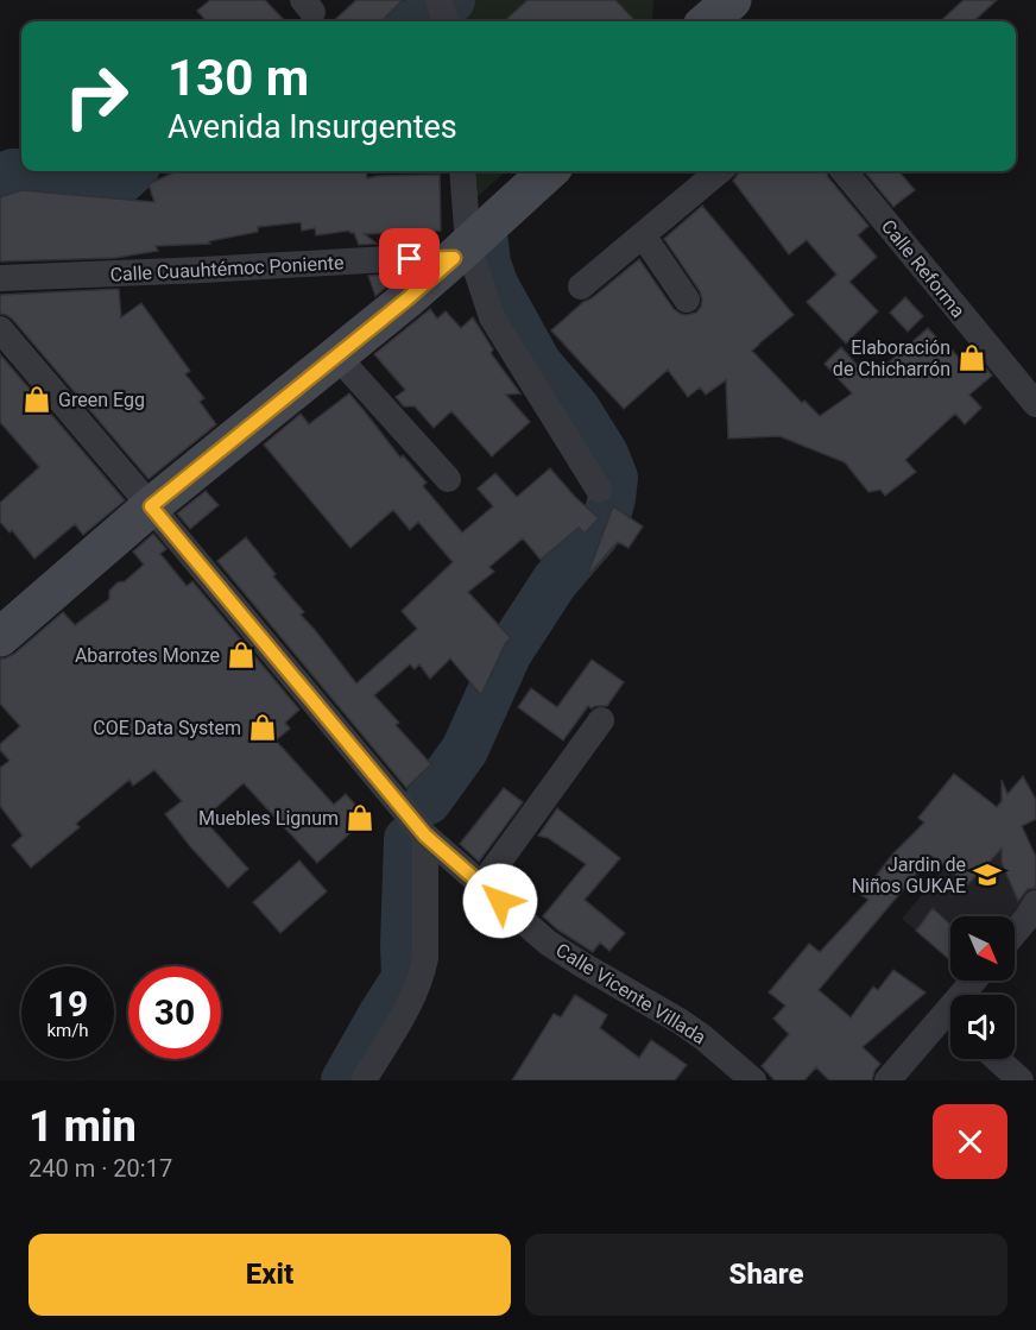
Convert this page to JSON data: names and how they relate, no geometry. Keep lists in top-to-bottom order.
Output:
{
  "streets": {
    "street": ["Calle Cuauhtémoc Poniente", "Calle Reforma", "Calle Vicente Villada"]
  },
  "places": {
    "shop": [
      "Elaboración de Chicharrón",
      "Green Egg",
      "Abarrotes Monze",
      "COE Data System",
      "Muebles Lignum"
    ],
    "school or university": ["Jardin de Niños GUKAE"]
  },
  "north": "bottom right",
  "page": {
    "turn": ["130 m", "Avenida Insurgentes"],
    "speed": "19 km/h",
    "limit": "30",
    "heading": ["1 min", "240 m · 20:17"],
    "buttons": ["Exit", "Share"]
  }
}
